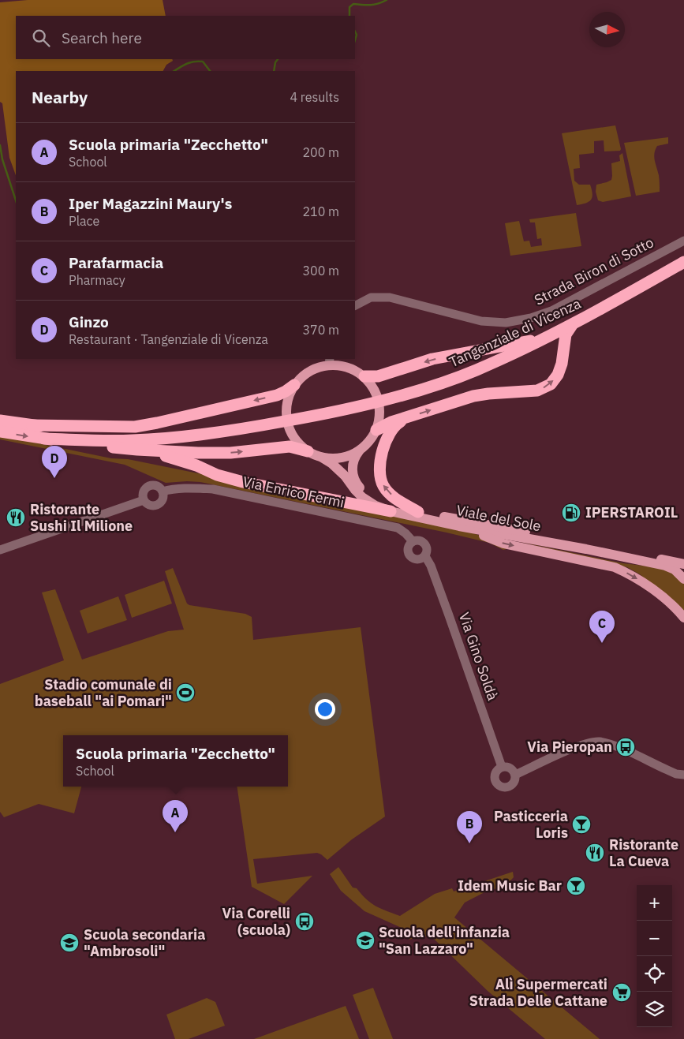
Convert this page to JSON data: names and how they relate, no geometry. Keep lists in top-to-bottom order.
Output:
{
  "streets": {
    "highway": ["Tangenziale di Vicenza"],
    "main road": ["Viale del Sole"],
    "street": ["Strada Biron di Sotto", "Via Enrico Fermi", "Via Gino Soldà"]
  },
  "crossings": [
    ["Via Enrico Fermi", "Via Gino Soldà"]
  ],
  "places": {
    "fuel station": ["IPERSTAROIL"],
    "restaurant": ["Ristorante Sushi Il Milione", "Ristorante La Cueva"],
    "sports": ["Stadio comunale di baseball \"ai Pomari\""],
    "bus stop": ["Via Pieropan", "Via Corelli (scuola)"],
    "bar": ["Pasticceria Loris", "Idem Music Bar"],
    "school or university": ["Scuola dell'infanzia \"San Lazzaro\"", "Scuola secondaria \"Ambrosoli\""],
    "supermarket": ["Alì Supermercati Strada Delle Cattane"]
  },
  "north": "right",
  "page": {
    "search": "Search here",
    "heading": ["Nearby", "4 results"],
    "list": [
      {
        "mark": "A",
        "name": "Scuola primaria \"Zecchetto\"",
        "note": "School",
        "value": "200 m"
      },
      {
        "mark": "B",
        "name": "Iper Magazzini Maury's",
        "note": "Place",
        "value": "210 m"
      },
      {
        "mark": "C",
        "name": "Parafarmacia",
        "note": "Pharmacy",
        "value": "300 m"
      },
      {
        "mark": "D",
        "name": "Ginzo",
        "note": "Restaurant · Tangenziale di Vicenza",
        "value": "370 m"
      }
    ],
    "pins": [
      "D",
      "C",
      "A",
      "B"
    ],
    "popup": ["Scuola primaria \"Zecchetto\"", "School"],
    "map_buttons": ["+", "−"]
  }
}
